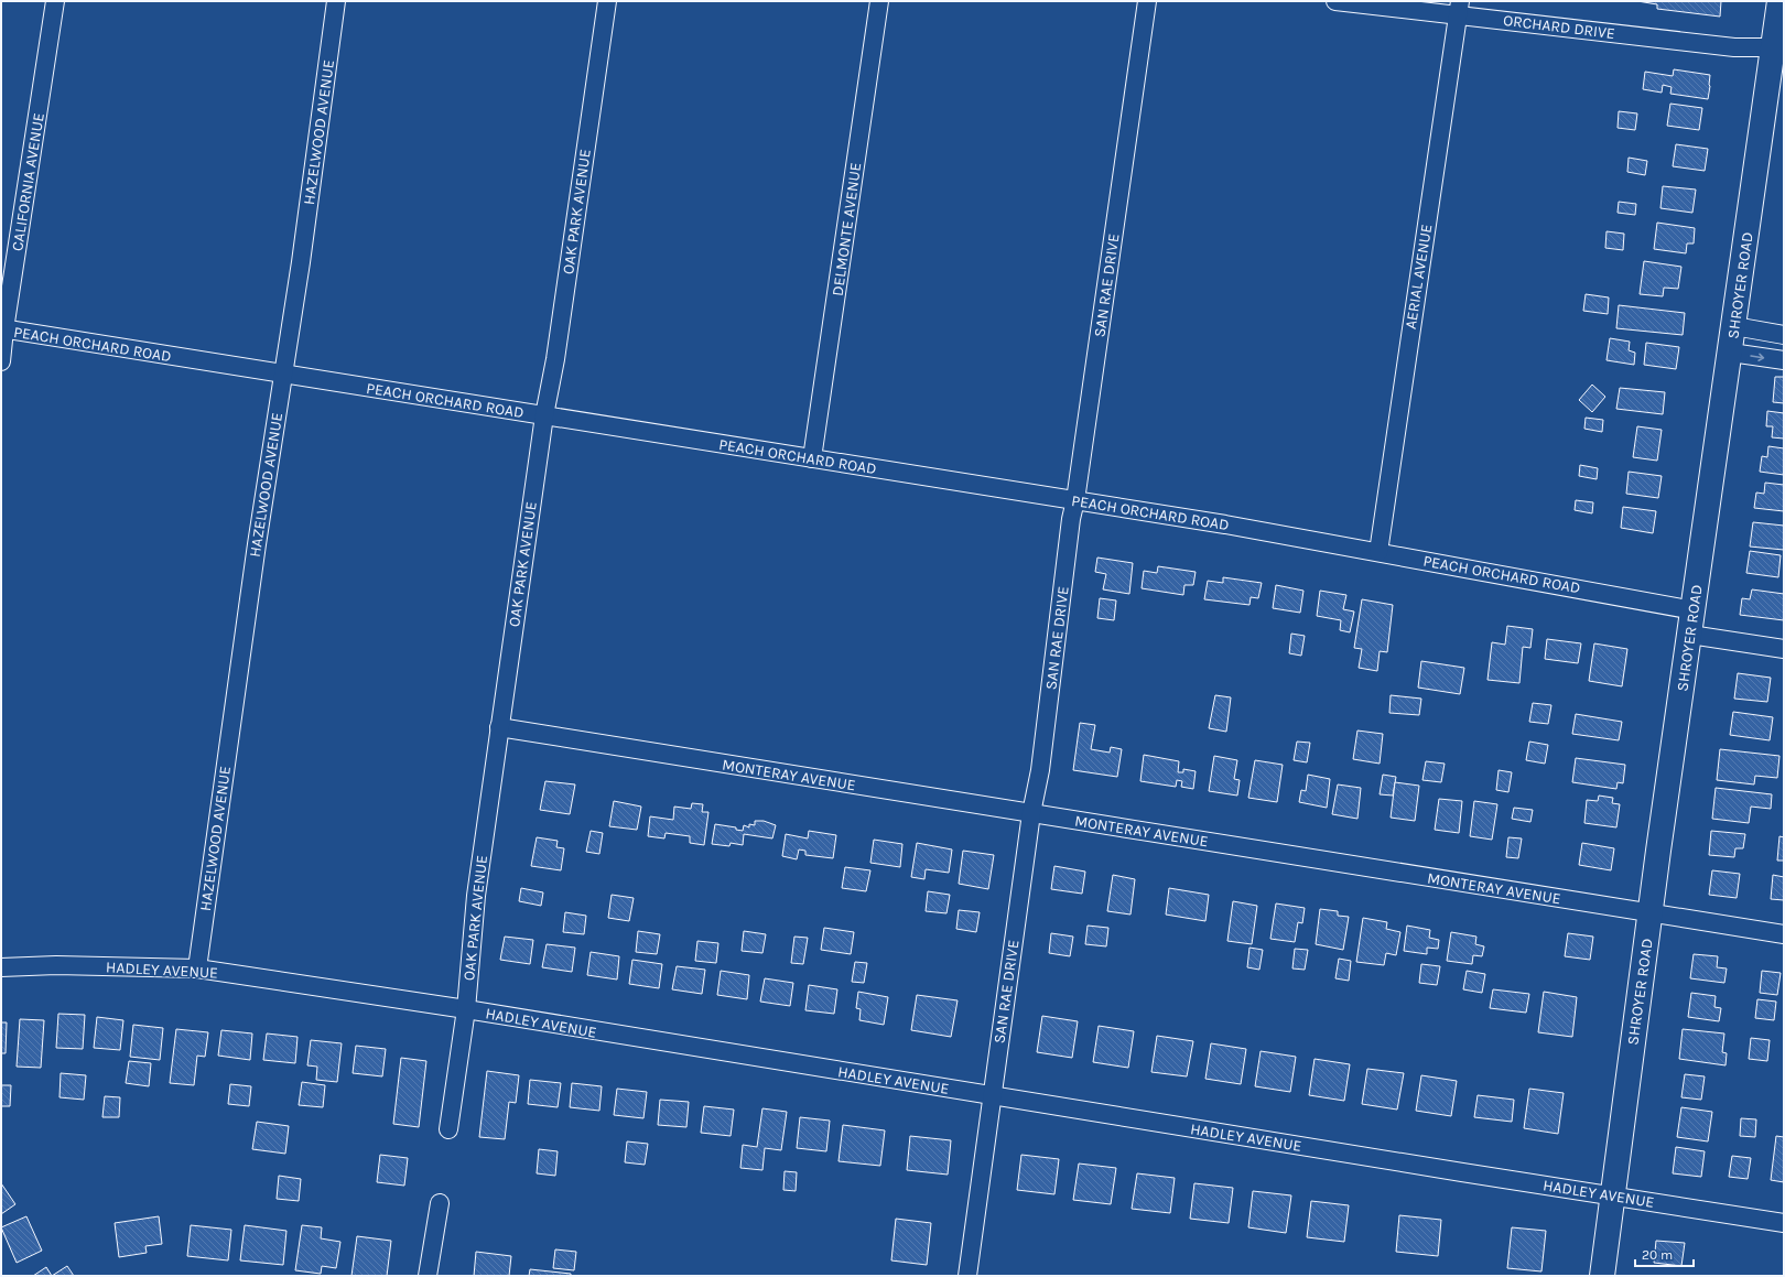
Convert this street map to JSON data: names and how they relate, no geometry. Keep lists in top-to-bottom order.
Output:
{
  "streets": {
    "main road": ["SHROYER ROAD"],
    "street": [
      "ORCHARD DRIVE",
      "HAZELWOOD AVENUE",
      "CALIFORNIA AVENUE",
      "OAK PARK AVENUE",
      "DELMONTE AVENUE",
      "AERIAL AVENUE",
      "SAN RAE DRIVE",
      "PEACH ORCHARD ROAD",
      "MONTERAY AVENUE",
      "HADLEY AVENUE"
    ]
  },
  "crossings": [
    ["ORCHARD DRIVE", "AERIAL AVENUE"],
    ["ORCHARD DRIVE", "SHROYER ROAD"],
    ["HAZELWOOD AVENUE", "PEACH ORCHARD ROAD"],
    ["HAZELWOOD AVENUE", "HADLEY AVENUE"],
    ["CALIFORNIA AVENUE", "PEACH ORCHARD ROAD"],
    ["OAK PARK AVENUE", "PEACH ORCHARD ROAD"],
    ["OAK PARK AVENUE", "MONTERAY AVENUE"],
    ["OAK PARK AVENUE", "HADLEY AVENUE"],
    ["DELMONTE AVENUE", "PEACH ORCHARD ROAD"],
    ["AERIAL AVENUE", "PEACH ORCHARD ROAD"],
    ["SAN RAE DRIVE", "PEACH ORCHARD ROAD"],
    ["SAN RAE DRIVE", "MONTERAY AVENUE"],
    ["SAN RAE DRIVE", "HADLEY AVENUE"],
    ["SHROYER ROAD", "PEACH ORCHARD ROAD"],
    ["SHROYER ROAD", "MONTERAY AVENUE"],
    ["SHROYER ROAD", "HADLEY AVENUE"]
  ],
  "scale_bar": "20 m"
}
